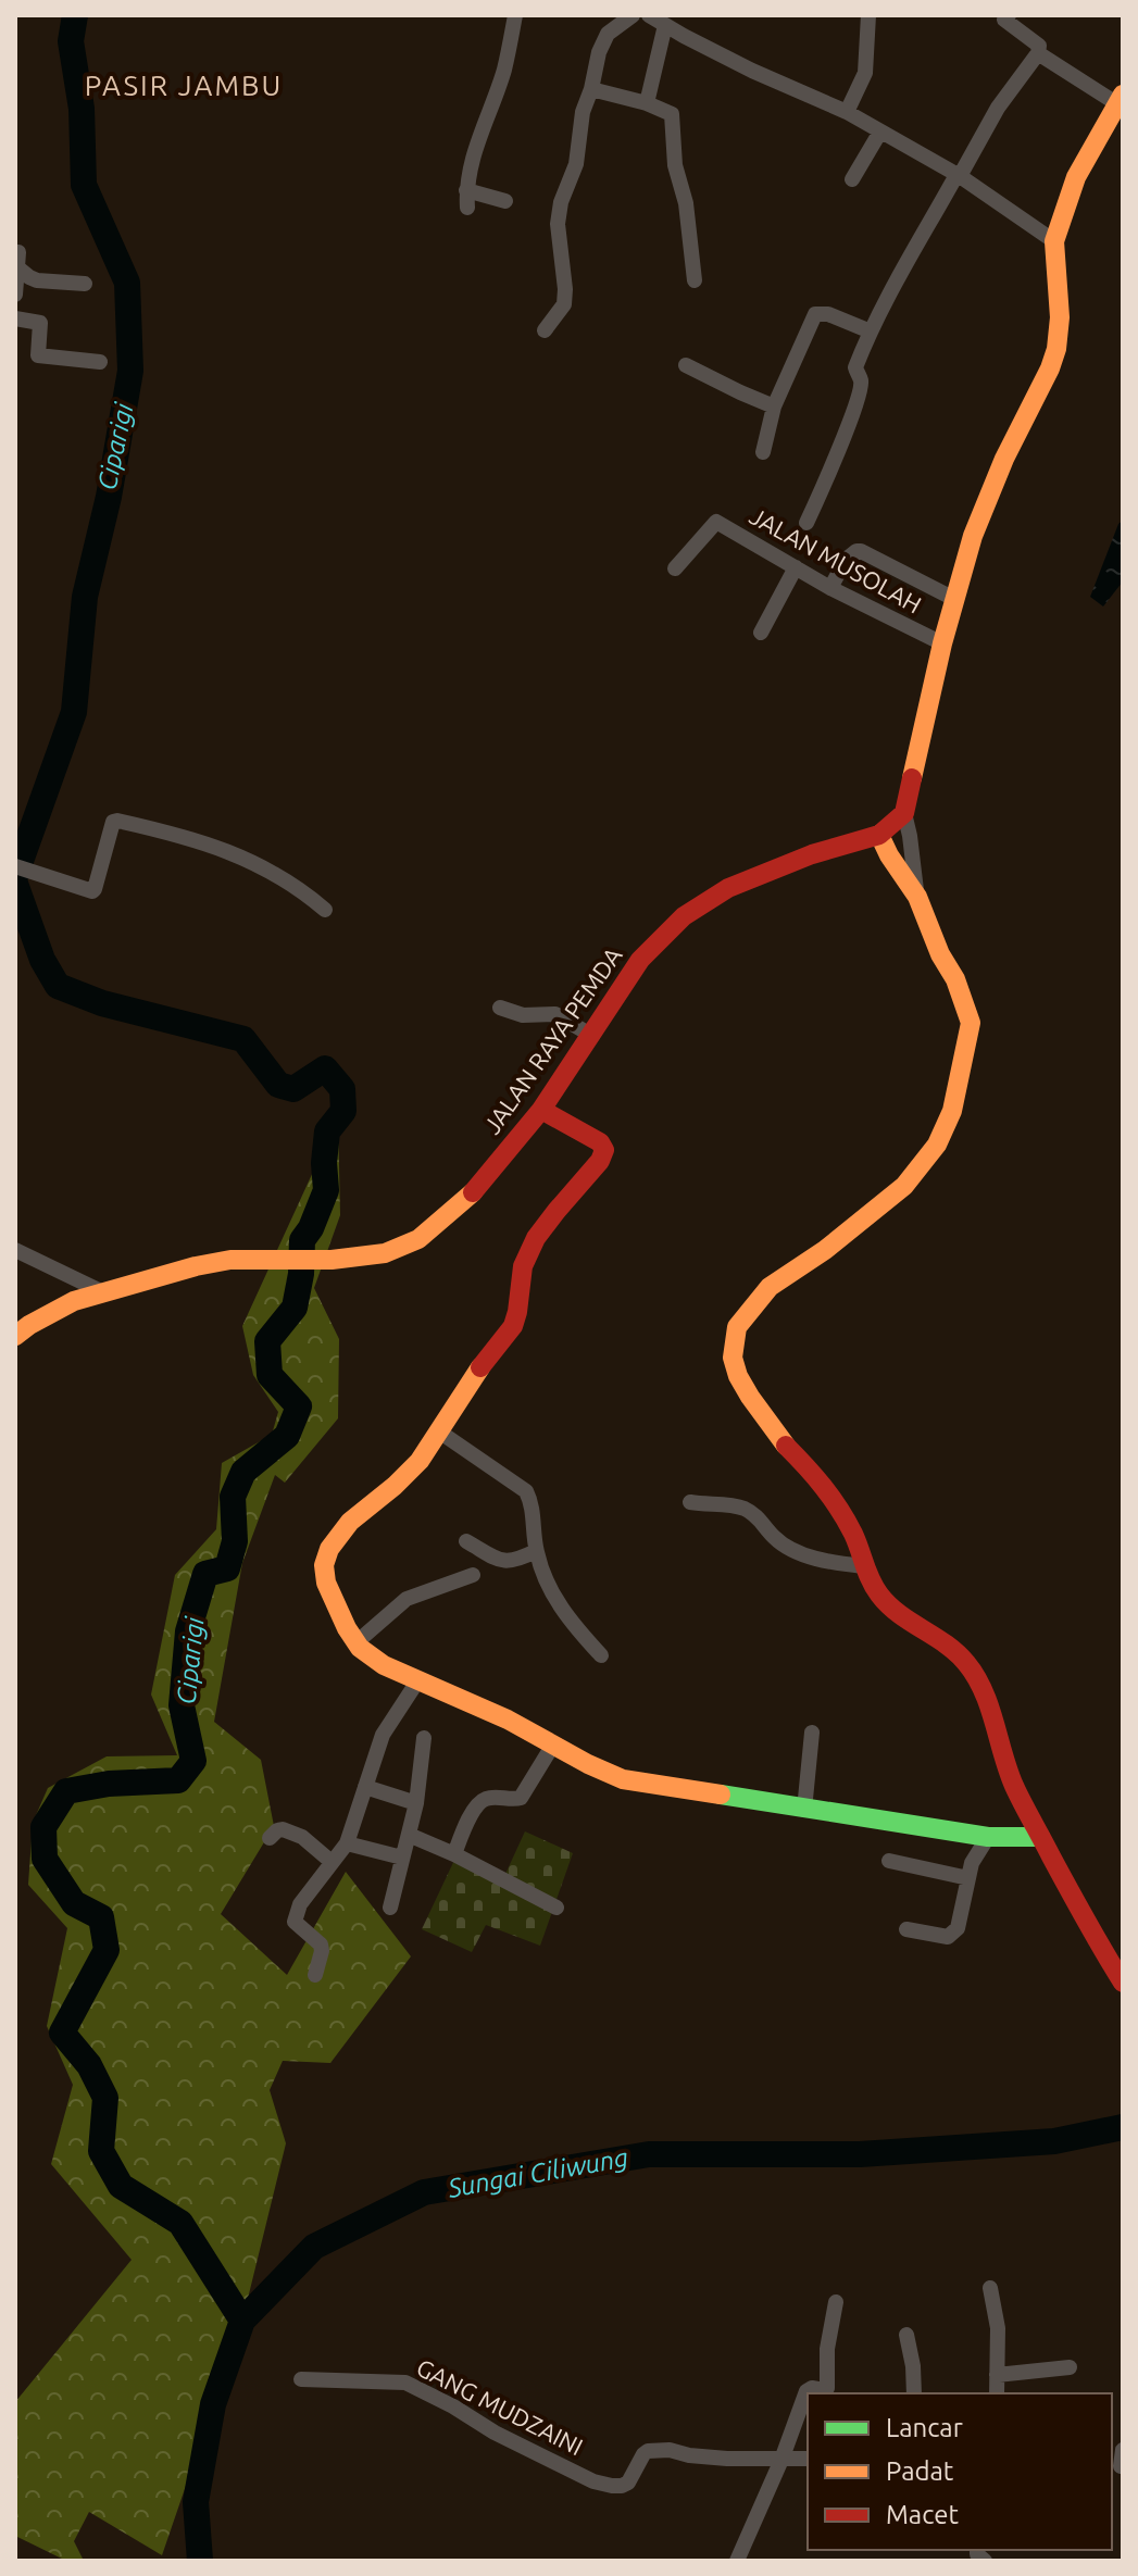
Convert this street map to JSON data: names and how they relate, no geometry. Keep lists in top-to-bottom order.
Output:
{
  "streets": {
    "street": ["JALAN MUSOLAH", "JALAN RAYA PEMDA", "GANG MUDZAINI"]
  },
  "districts": ["PASIR JAMBU"],
  "water": ["Ciparigi", "Sungai Ciliwung"],
  "legend": ["Lancar", "Padat", "Macet"]
}
